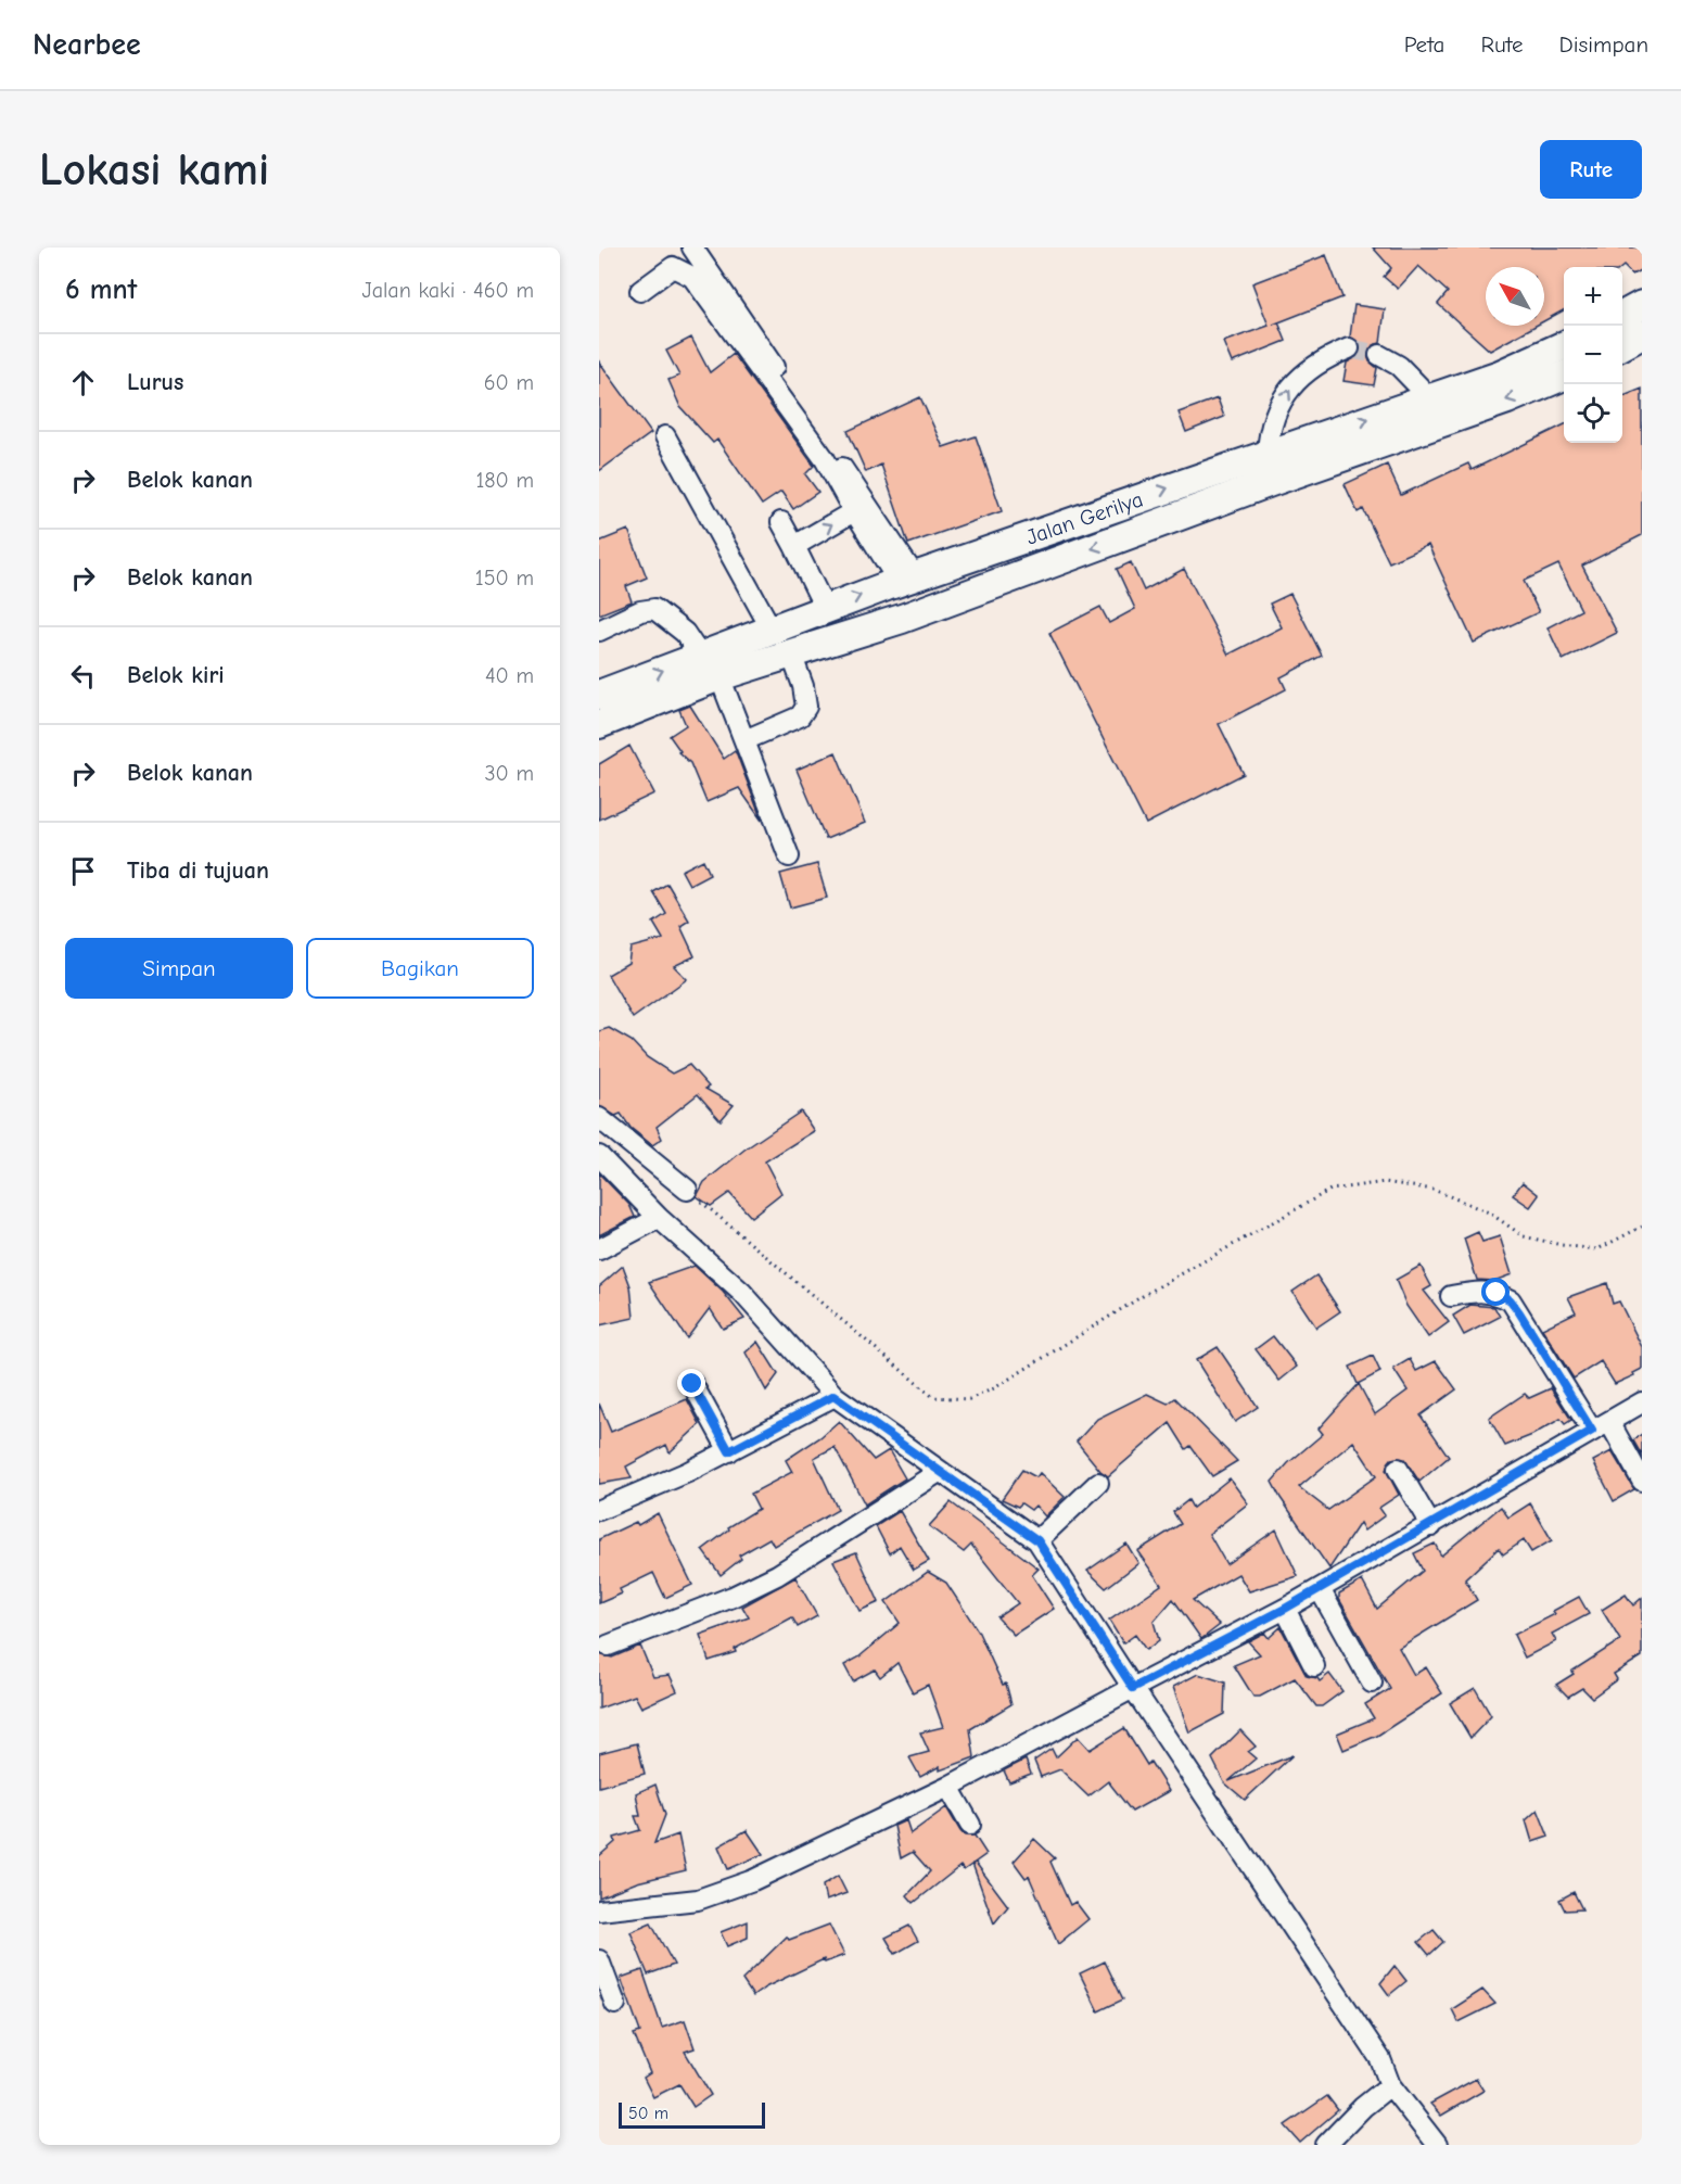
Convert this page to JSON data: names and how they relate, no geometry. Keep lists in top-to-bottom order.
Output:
{
  "streets": {
    "highway": ["Jalan Gerilya"]
  },
  "scale_bar": "50 m",
  "north": "top left",
  "page": {
    "header": "Nearbee",
    "nav": ["Peta", "Rute", "Disimpan"],
    "buttons": [
      "Rute",
      ["Simpan", "Bagikan"]
    ],
    "title": "Lokasi kami",
    "heading": ["6 mnt", "Jalan kaki · 460 m"],
    "map_buttons": ["+", "−"],
    "list": [
      ["Lurus", "60 m"],
      ["Belok kanan", "180 m"],
      ["Belok kanan", "150 m"],
      ["Belok kiri", "40 m"],
      ["Belok kanan", "30 m"],
      "Tiba di tujuan"
    ],
    "scale": "50 m"
  }
}
